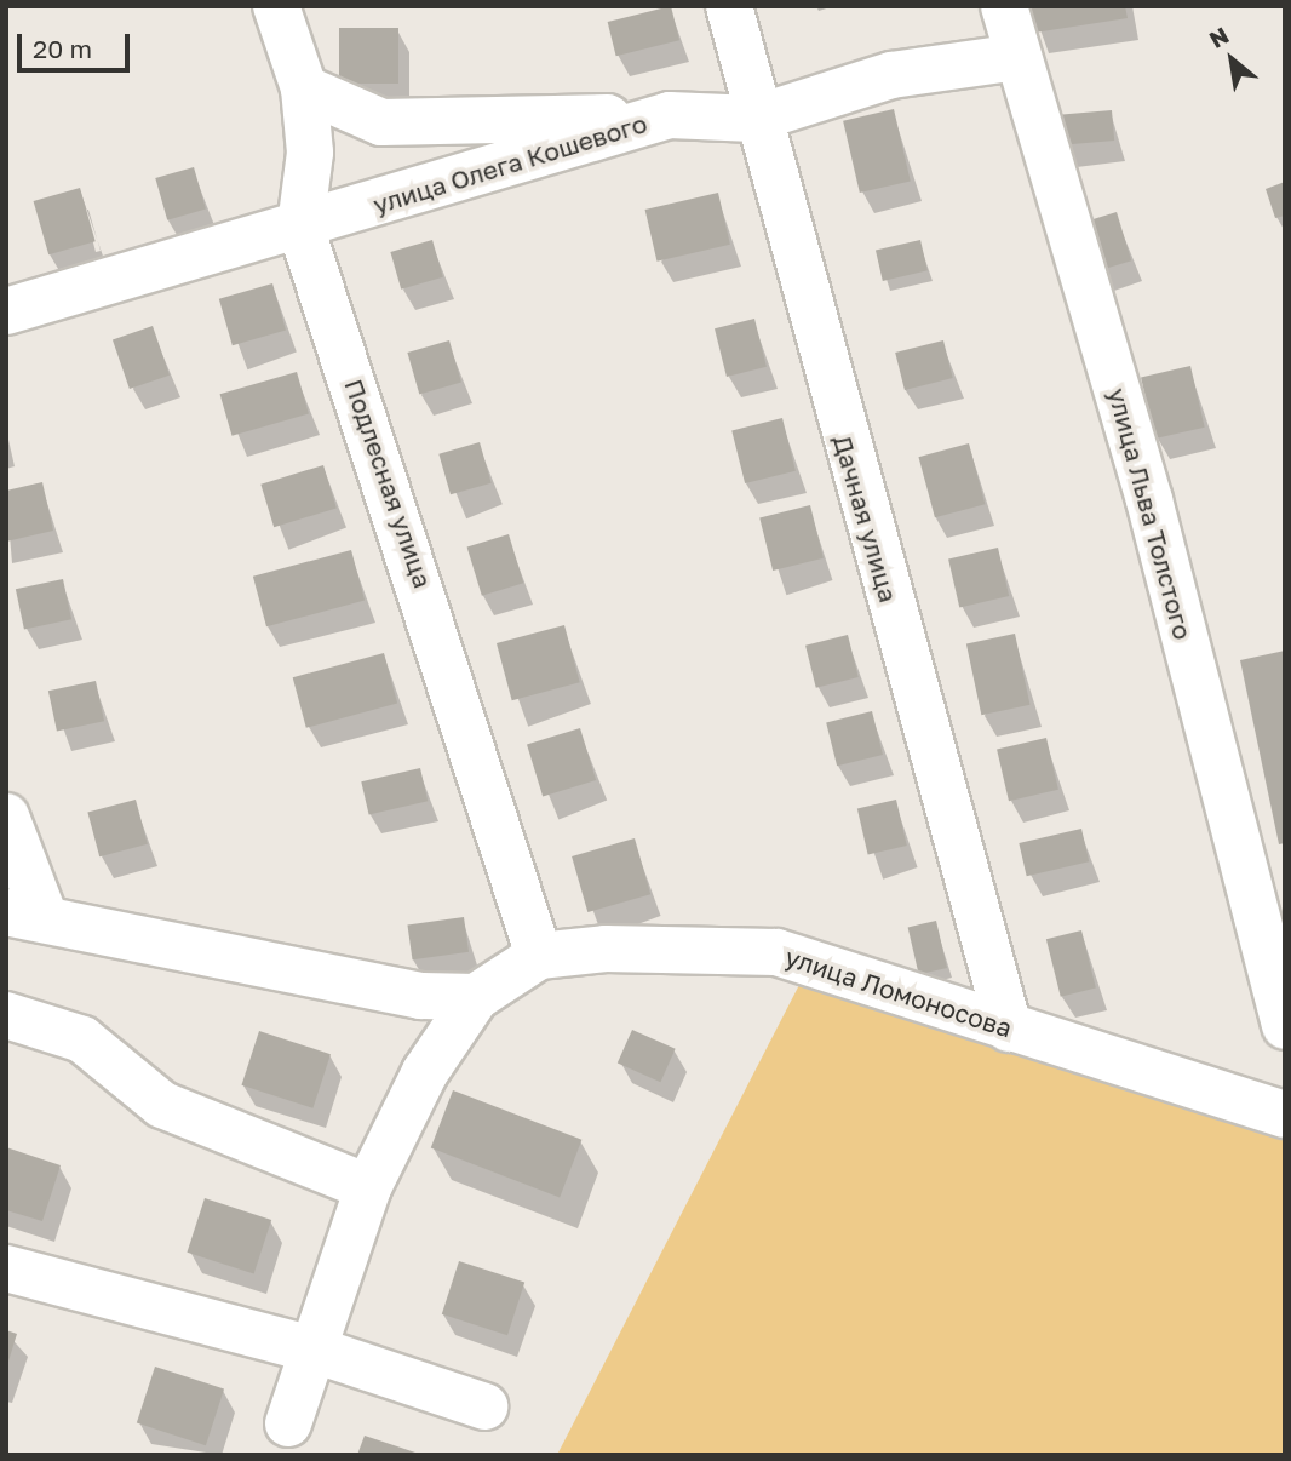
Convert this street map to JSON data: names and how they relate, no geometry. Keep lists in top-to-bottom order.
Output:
{
  "streets": {
    "street": [
      "улица Олега Кошевого",
      "Подлесная улица",
      "улица Льва Толстого",
      "Дачная улица",
      "улица Ломоносова"
    ]
  },
  "crossings": [
    ["улица Олега Кошевого", "Подлесная улица"],
    ["улица Олега Кошевого", "улица Льва Толстого"],
    ["улица Олега Кошевого", "Дачная улица"],
    ["Подлесная улица", "улица Ломоносова"],
    ["Дачная улица", "улица Ломоносова"]
  ],
  "scale_bar": "20 m",
  "north": "top left"
}
